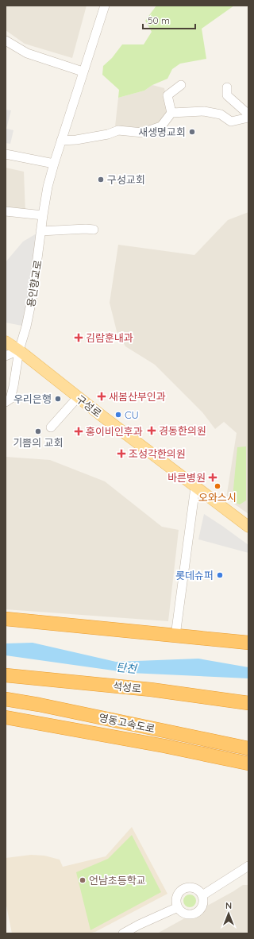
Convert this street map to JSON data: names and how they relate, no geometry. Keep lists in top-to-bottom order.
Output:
{
  "streets": {
    "highway": ["석성로", "영동고속도로"],
    "main road": ["구성로"],
    "street": ["용인향교로"]
  },
  "crossings": [
    ["용인향교로", "구성로"]
  ],
  "water": ["탄천"],
  "places": {
    "other": [
      "새생명교회",
      "구성교회",
      "우리은행",
      "CU",
      "기쁨의 교회",
      "오와스시",
      "롯데슈퍼",
      "언남초등학교"
    ],
    "health": [
      "김람훈내과",
      "새봄산부인과",
      "경동한의원",
      "홍이비인후과",
      "조성각한의원",
      "바른병원"
    ]
  },
  "scale_bar": "50 m",
  "north": "top"
}
